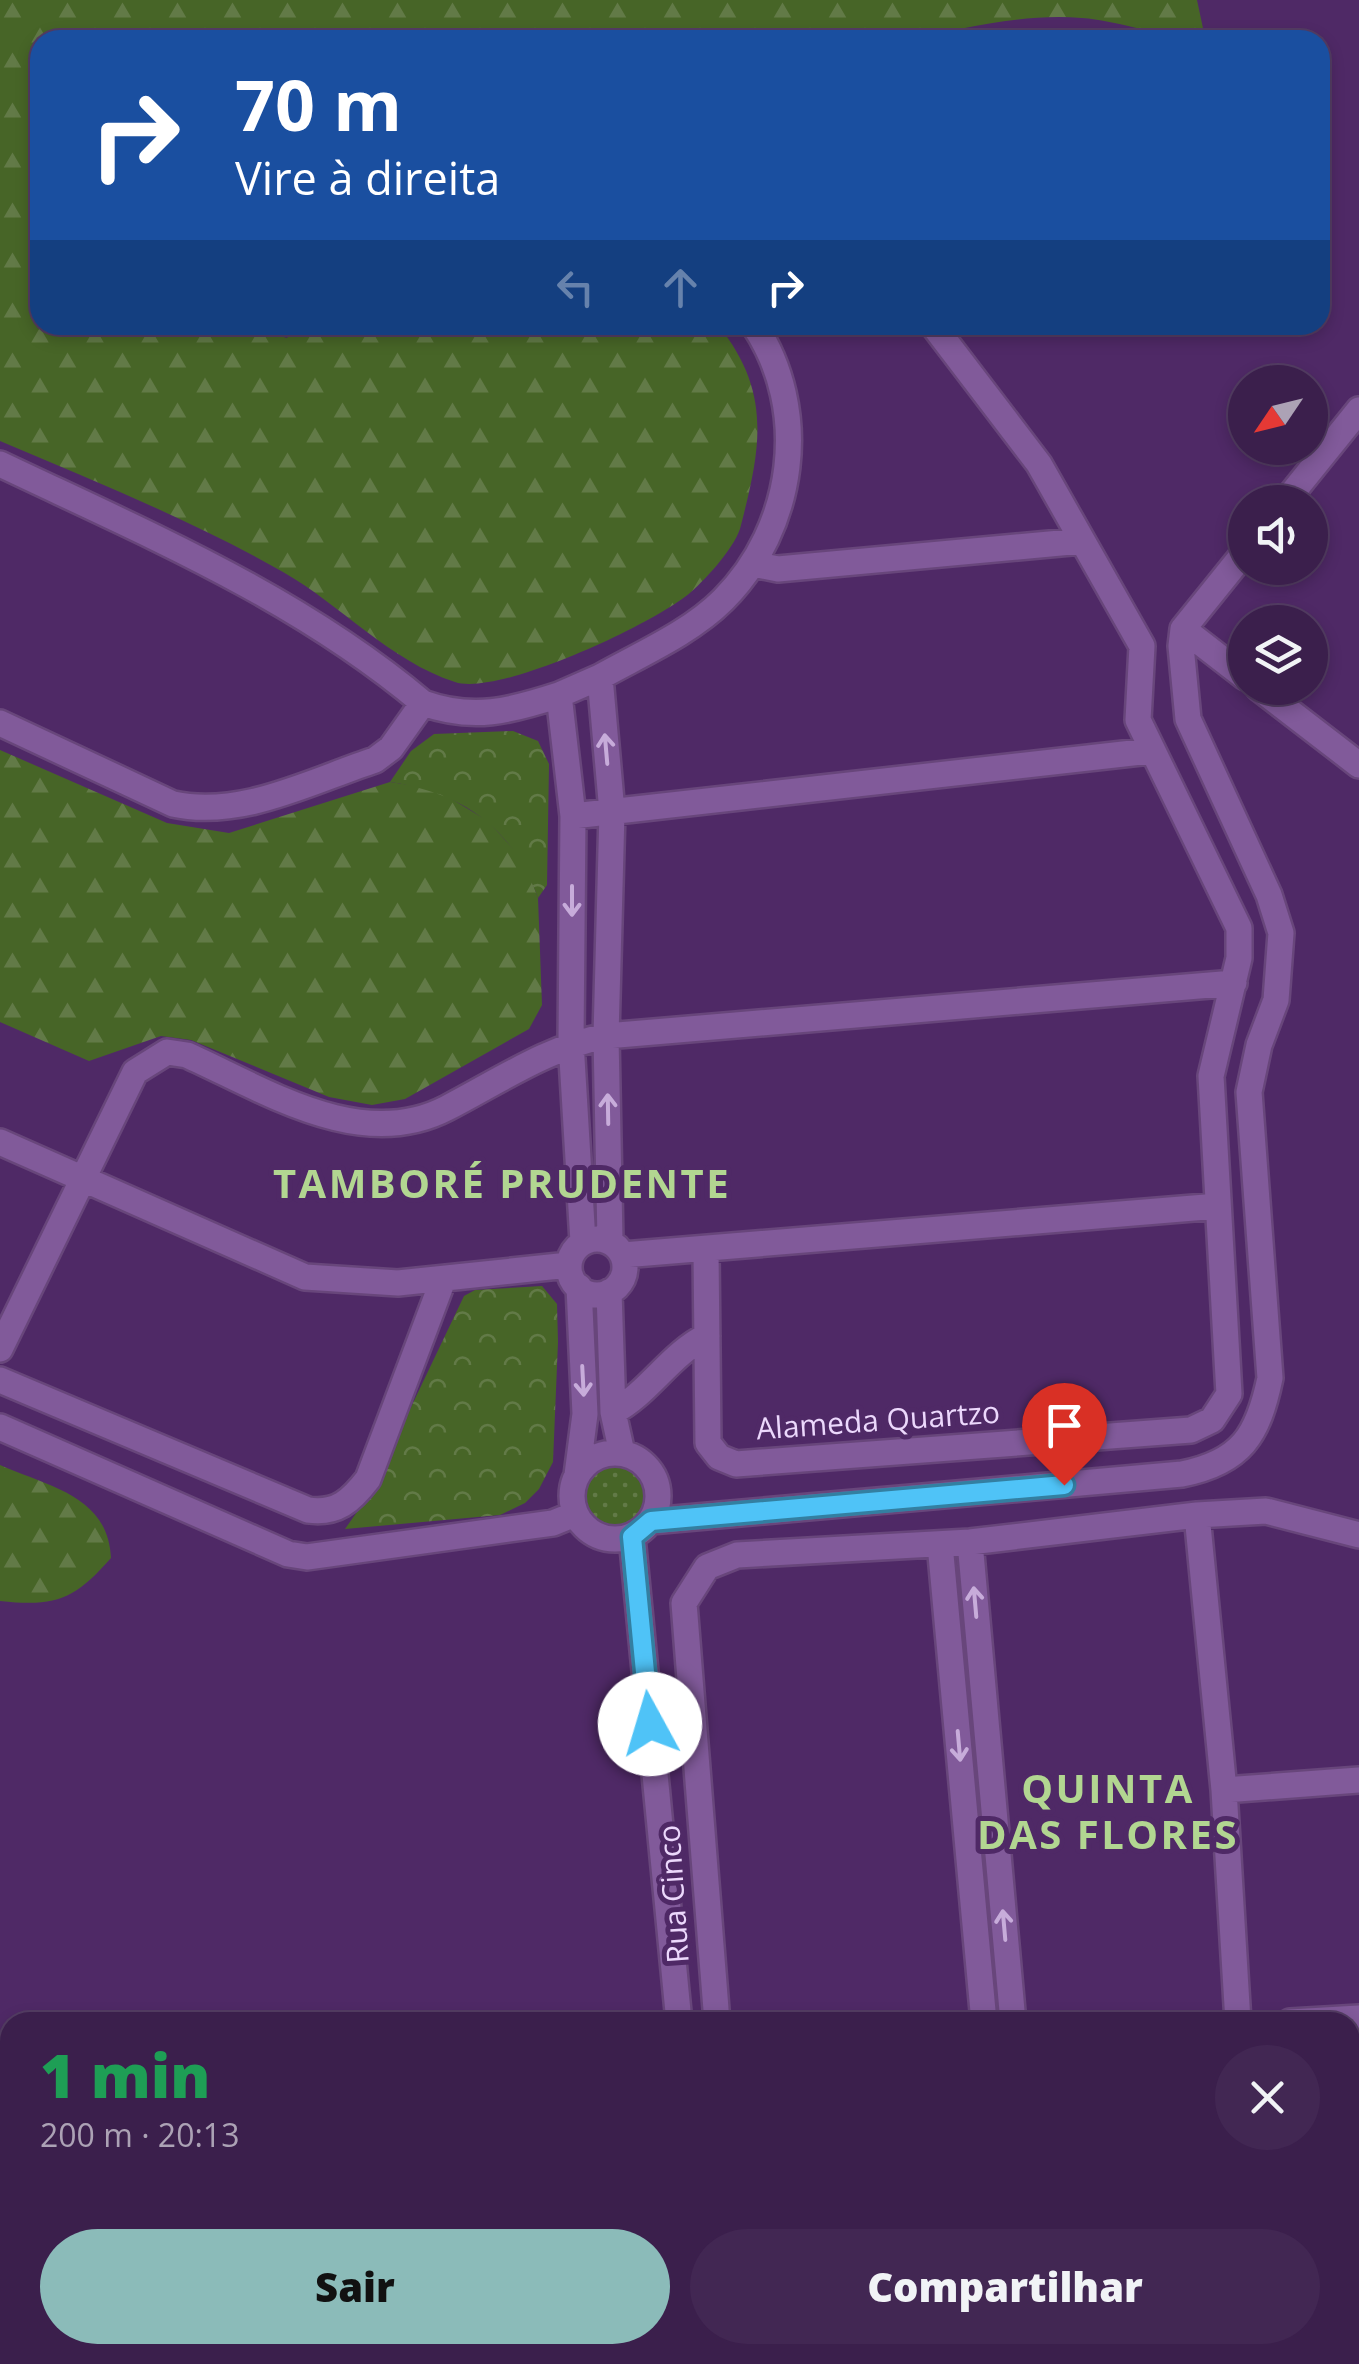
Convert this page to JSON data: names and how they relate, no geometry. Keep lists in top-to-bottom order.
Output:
{
  "streets": {
    "street": ["Alameda Quartzo", "Rua Cinco"]
  },
  "districts": ["TAMBORÉ PRUDENTE", "QUINTA DAS FLORES"],
  "north": "bottom left",
  "page": {
    "turn": ["70 m", "Vire à direita"],
    "heading": ["1 min", "200 m · 20:13"],
    "buttons": ["Sair", "Compartilhar"]
  }
}
